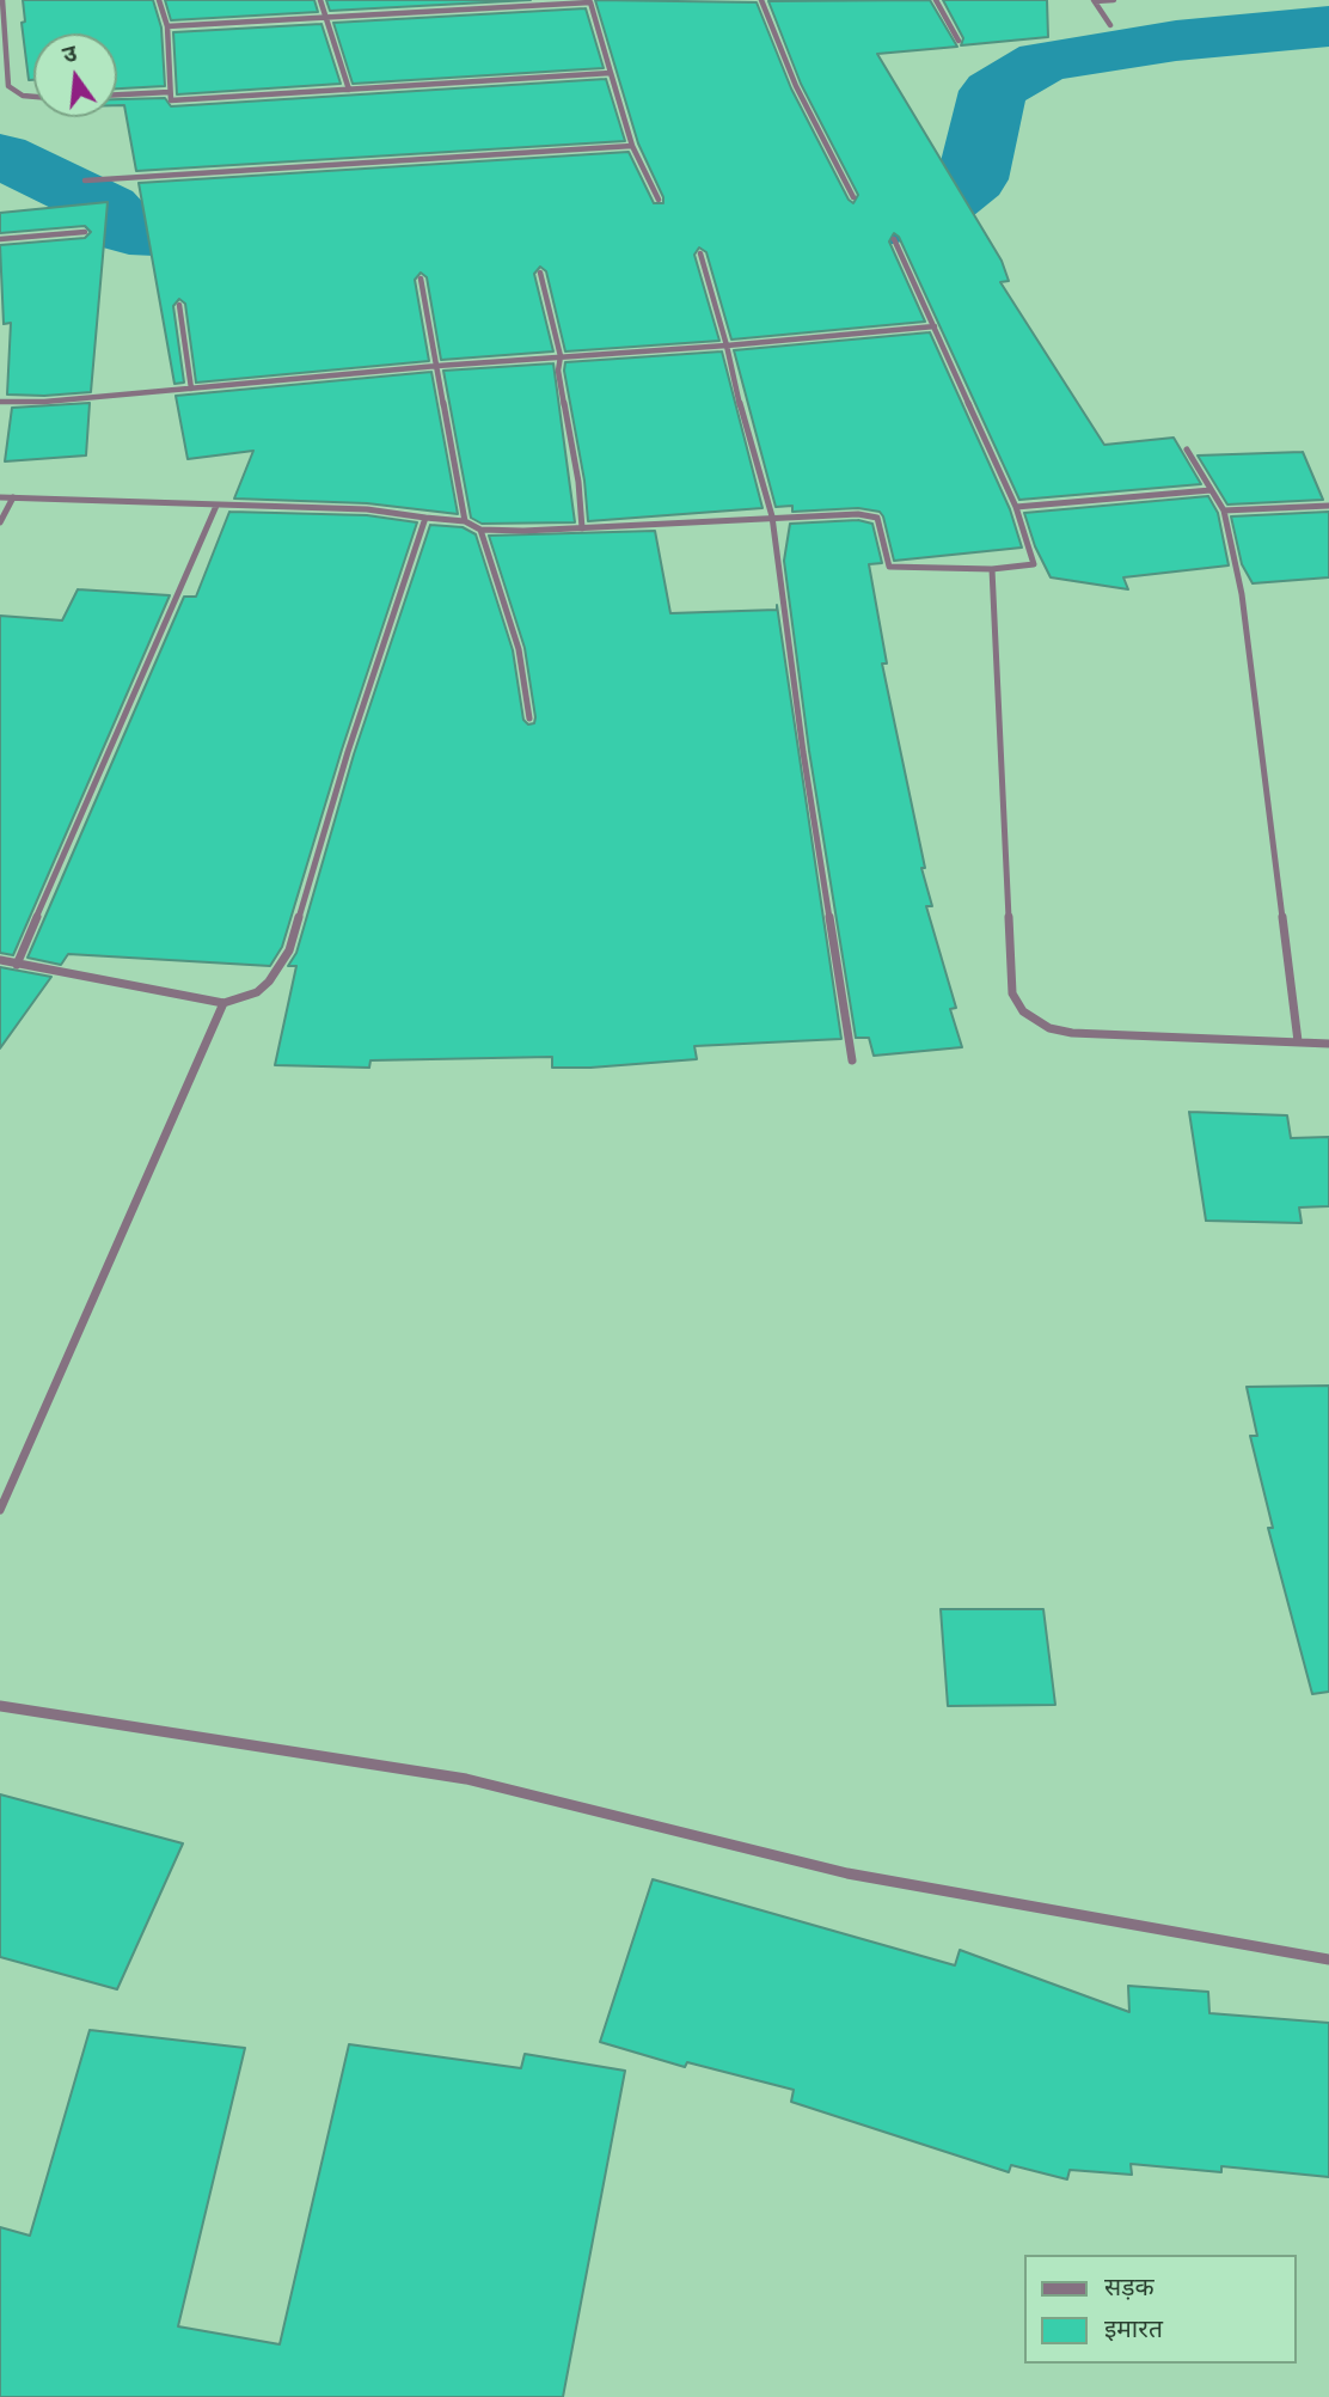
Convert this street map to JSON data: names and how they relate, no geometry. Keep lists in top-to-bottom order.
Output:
{
  "legend": ["सड़क", "इमारत"],
  "north": "top"
}
